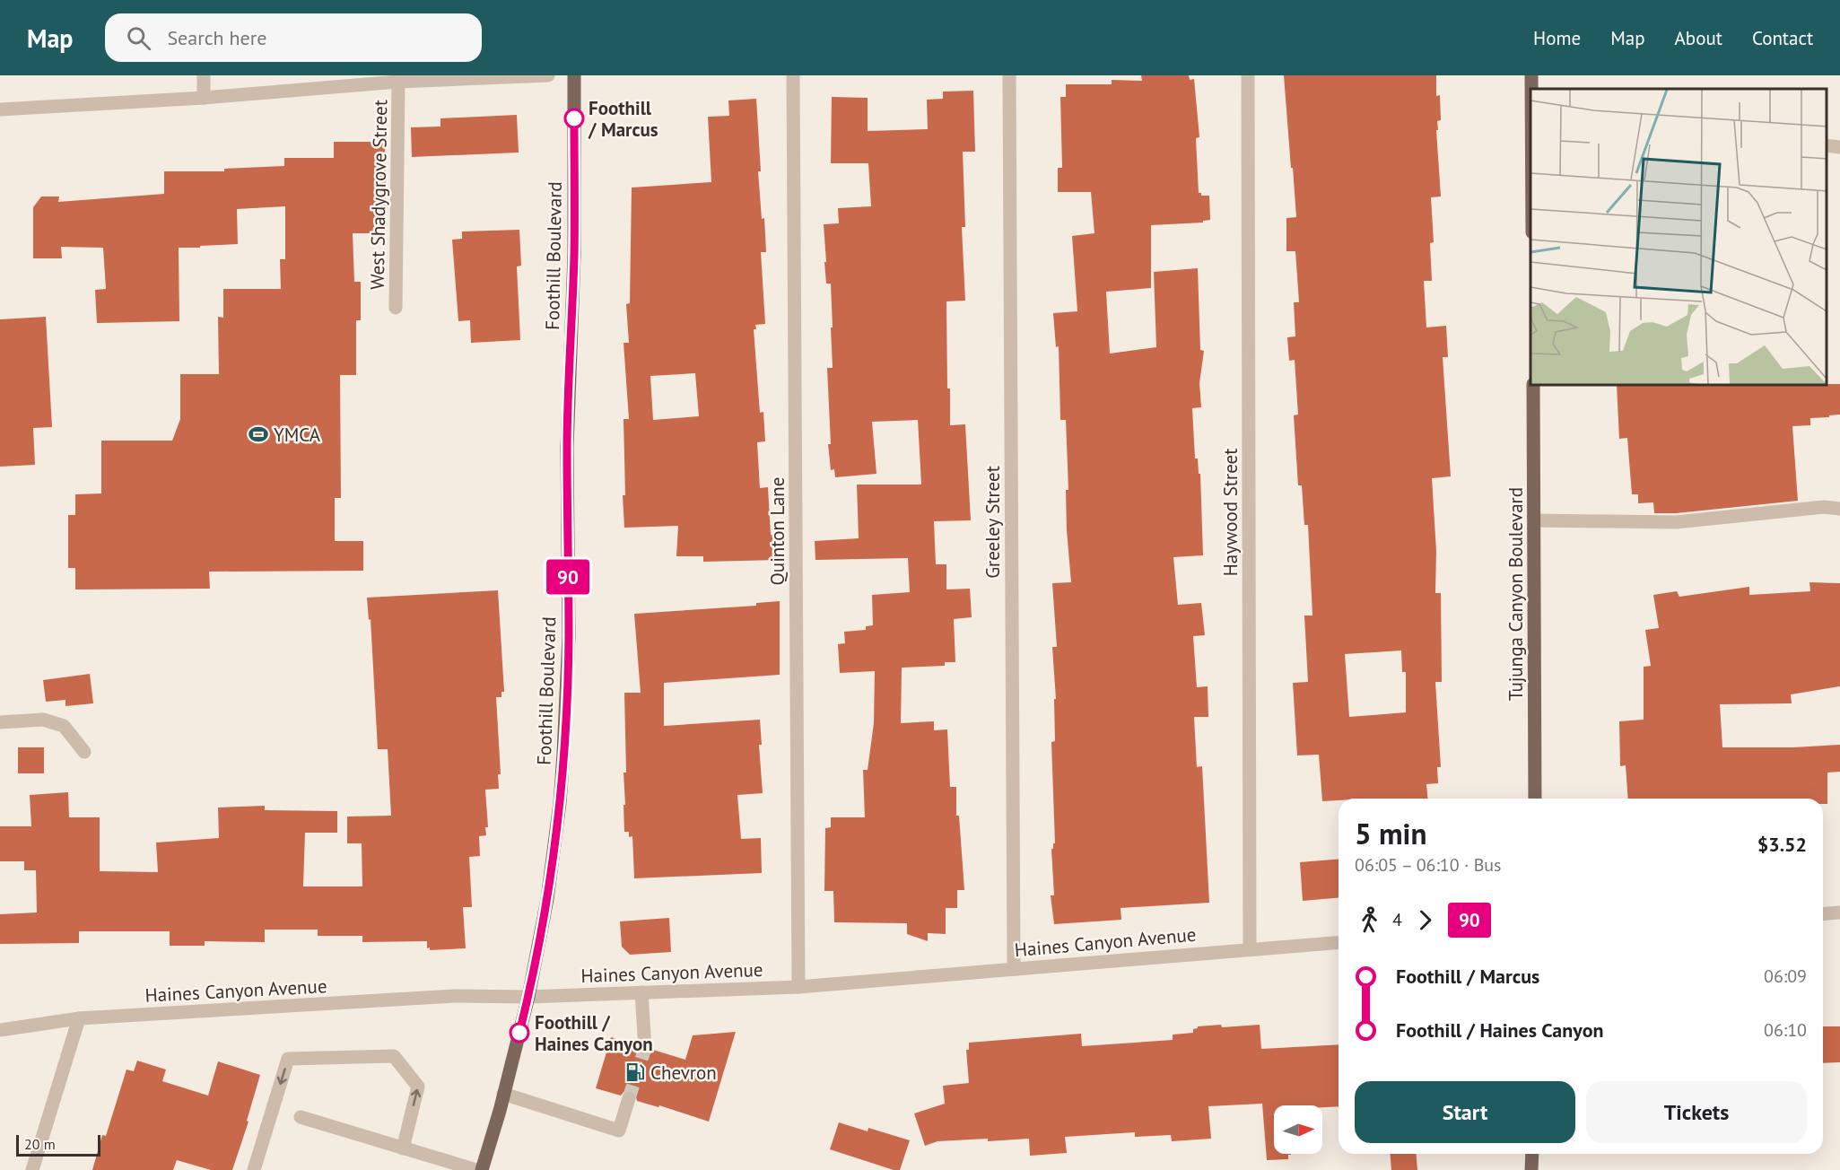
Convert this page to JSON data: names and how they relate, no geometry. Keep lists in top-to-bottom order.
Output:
{
  "streets": {
    "main road": ["Foothill Boulevard", "Tujunga Canyon Boulevard"],
    "street": [
      "West Shadygrove Street",
      "Haywood Street",
      "Greeley Street",
      "Quinton Lane",
      "Haines Canyon Avenue"
    ]
  },
  "crossings": [
    ["Foothill Boulevard", "Haines Canyon Avenue"],
    ["Haywood Street", "Haines Canyon Avenue"],
    ["Greeley Street", "Haines Canyon Avenue"],
    ["Quinton Lane", "Haines Canyon Avenue"]
  ],
  "places": {
    "other": ["Foothill / Marcus", "Foothill / Haines Canyon"],
    "sports": ["YMCA"],
    "fuel station": ["Chevron"]
  },
  "lines": ["bus line 90"],
  "scale_bar": "20 m",
  "north": "right",
  "page": {
    "header": "Map",
    "search": "Search here",
    "nav": [
      "Home",
      "Map",
      "About",
      "Contact"
    ],
    "on_map": "90",
    "heading": ["5 min", "06:05 – 06:10 · Bus", "$3.52"],
    "legs": ["4", "90"],
    "list": [
      {
        "name": "Foothill / Marcus",
        "value": "06:09"
      },
      {
        "name": "Foothill / Haines Canyon",
        "value": "06:10"
      }
    ],
    "buttons": ["Start", "Tickets"],
    "scale": "20 m"
  }
}
